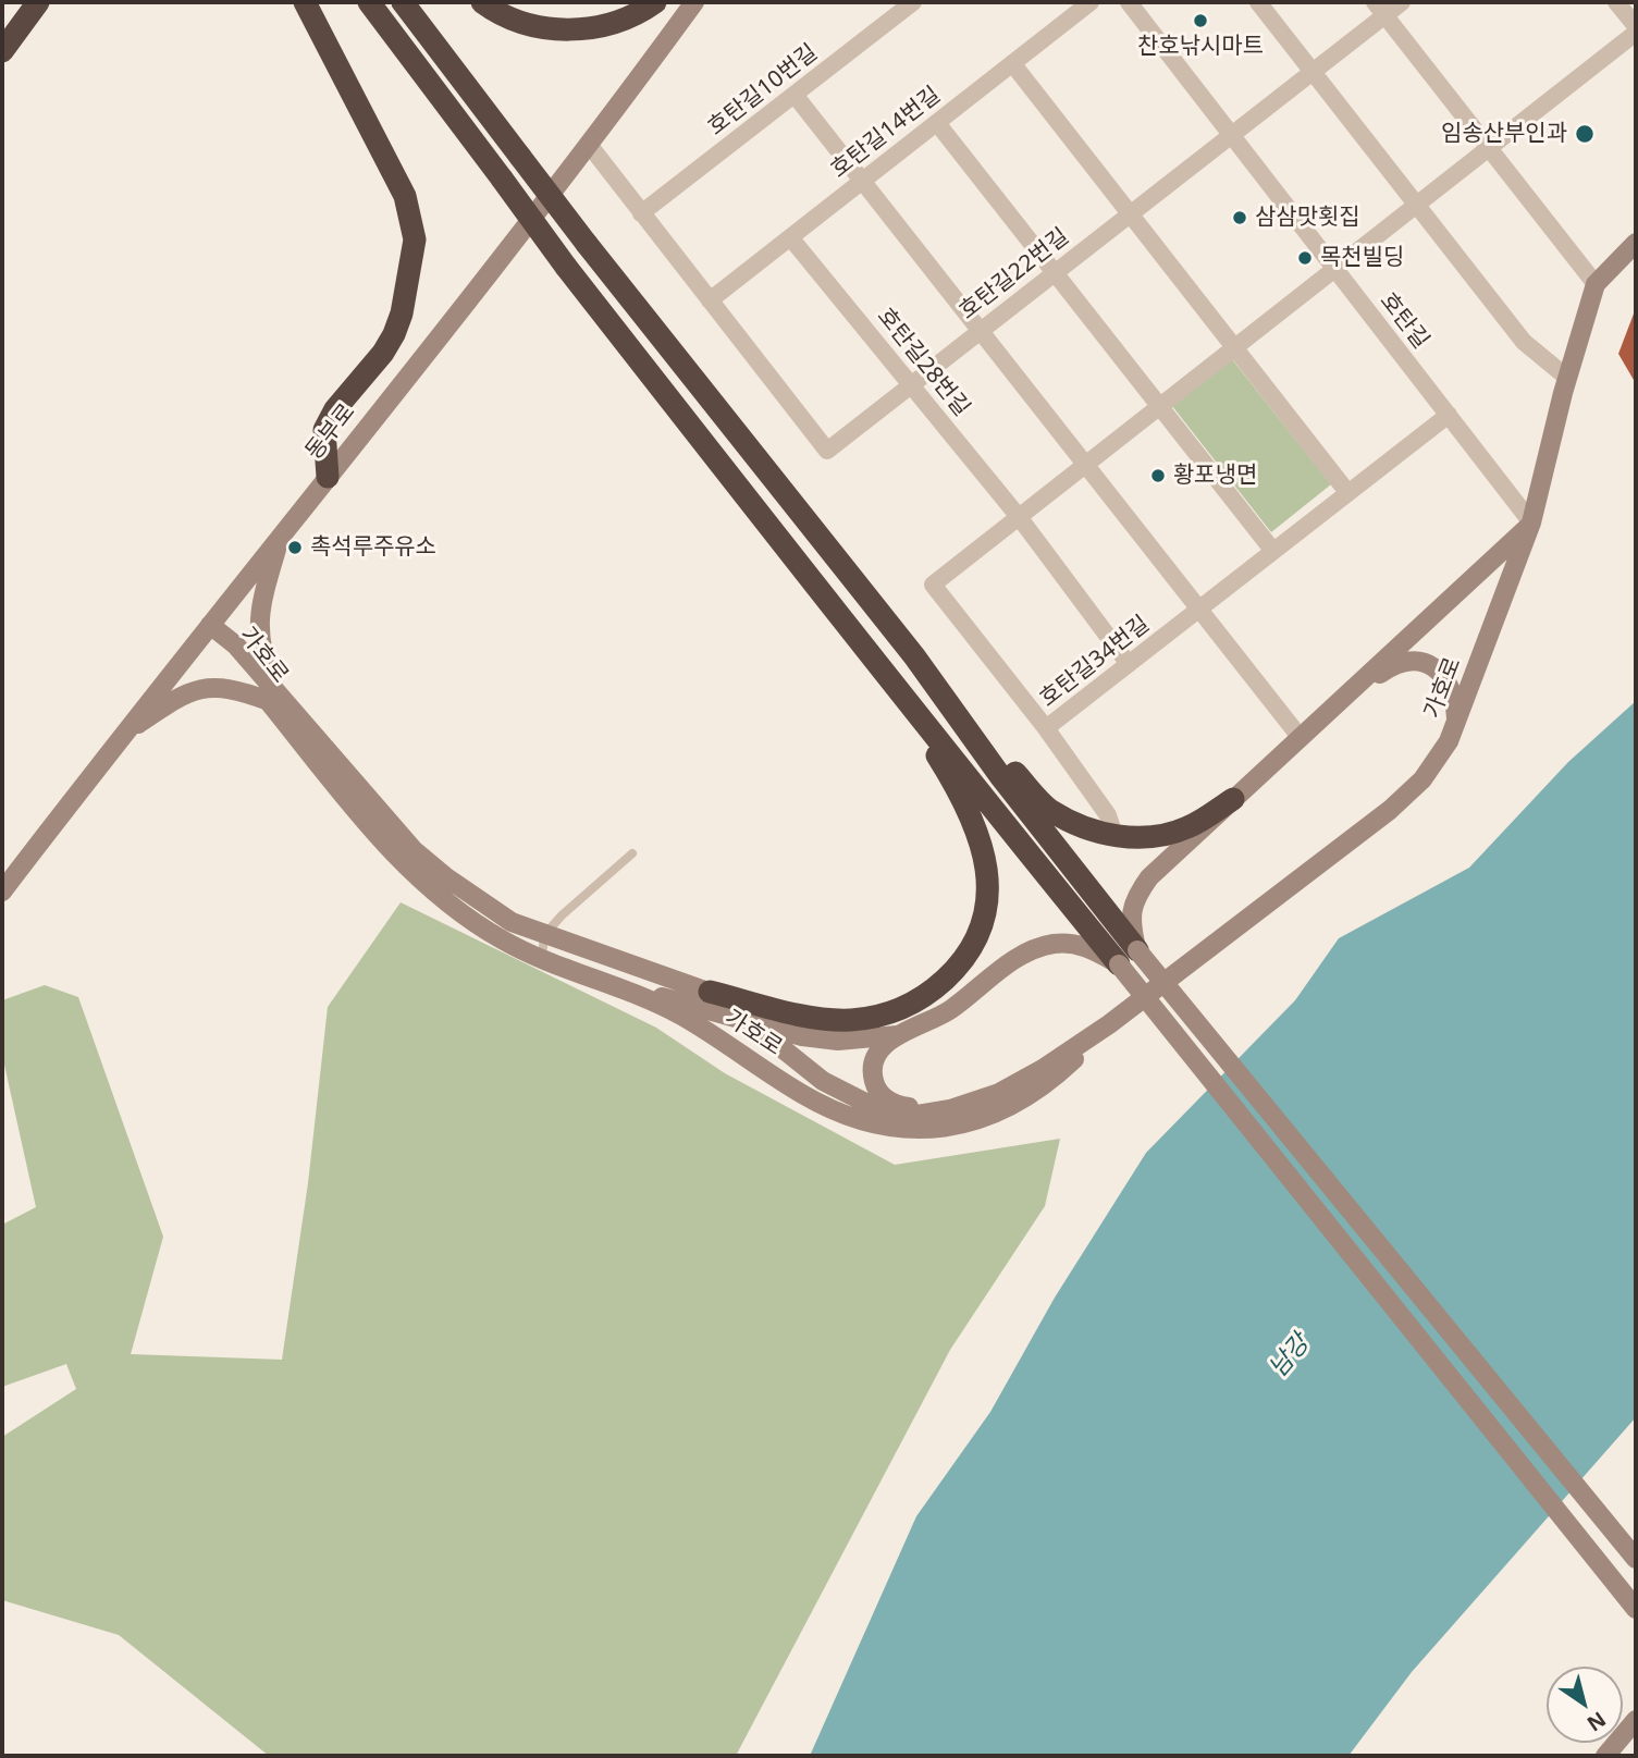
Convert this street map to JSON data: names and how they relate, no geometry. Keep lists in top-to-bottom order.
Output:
{
  "streets": {
    "street": [
      "호탄길10번길",
      "호탄길14번길",
      "호탄길22번길",
      "호탄길",
      "호탄길28번길",
      "동부로",
      "가호로",
      "호탄길34번길"
    ]
  },
  "crossings": [
    ["호탄길14번길", "호탄길22번길"],
    ["호탄길14번길", "호탄길28번길"],
    ["호탄길22번길", "호탄길"],
    ["호탄길22번길", "호탄길28번길"],
    ["호탄길", "가호로"],
    ["호탄길", "호탄길34번길"],
    ["호탄길28번길", "호탄길34번길"],
    ["동부로", "가호로"]
  ],
  "water": ["남강"],
  "places": [
    "찬호낚시마트",
    "임송산부인과",
    "삼삼맛횟집",
    "목천빌딩",
    "황포냉면",
    "촉석루주유소"
  ],
  "north": "bottom right"
}
